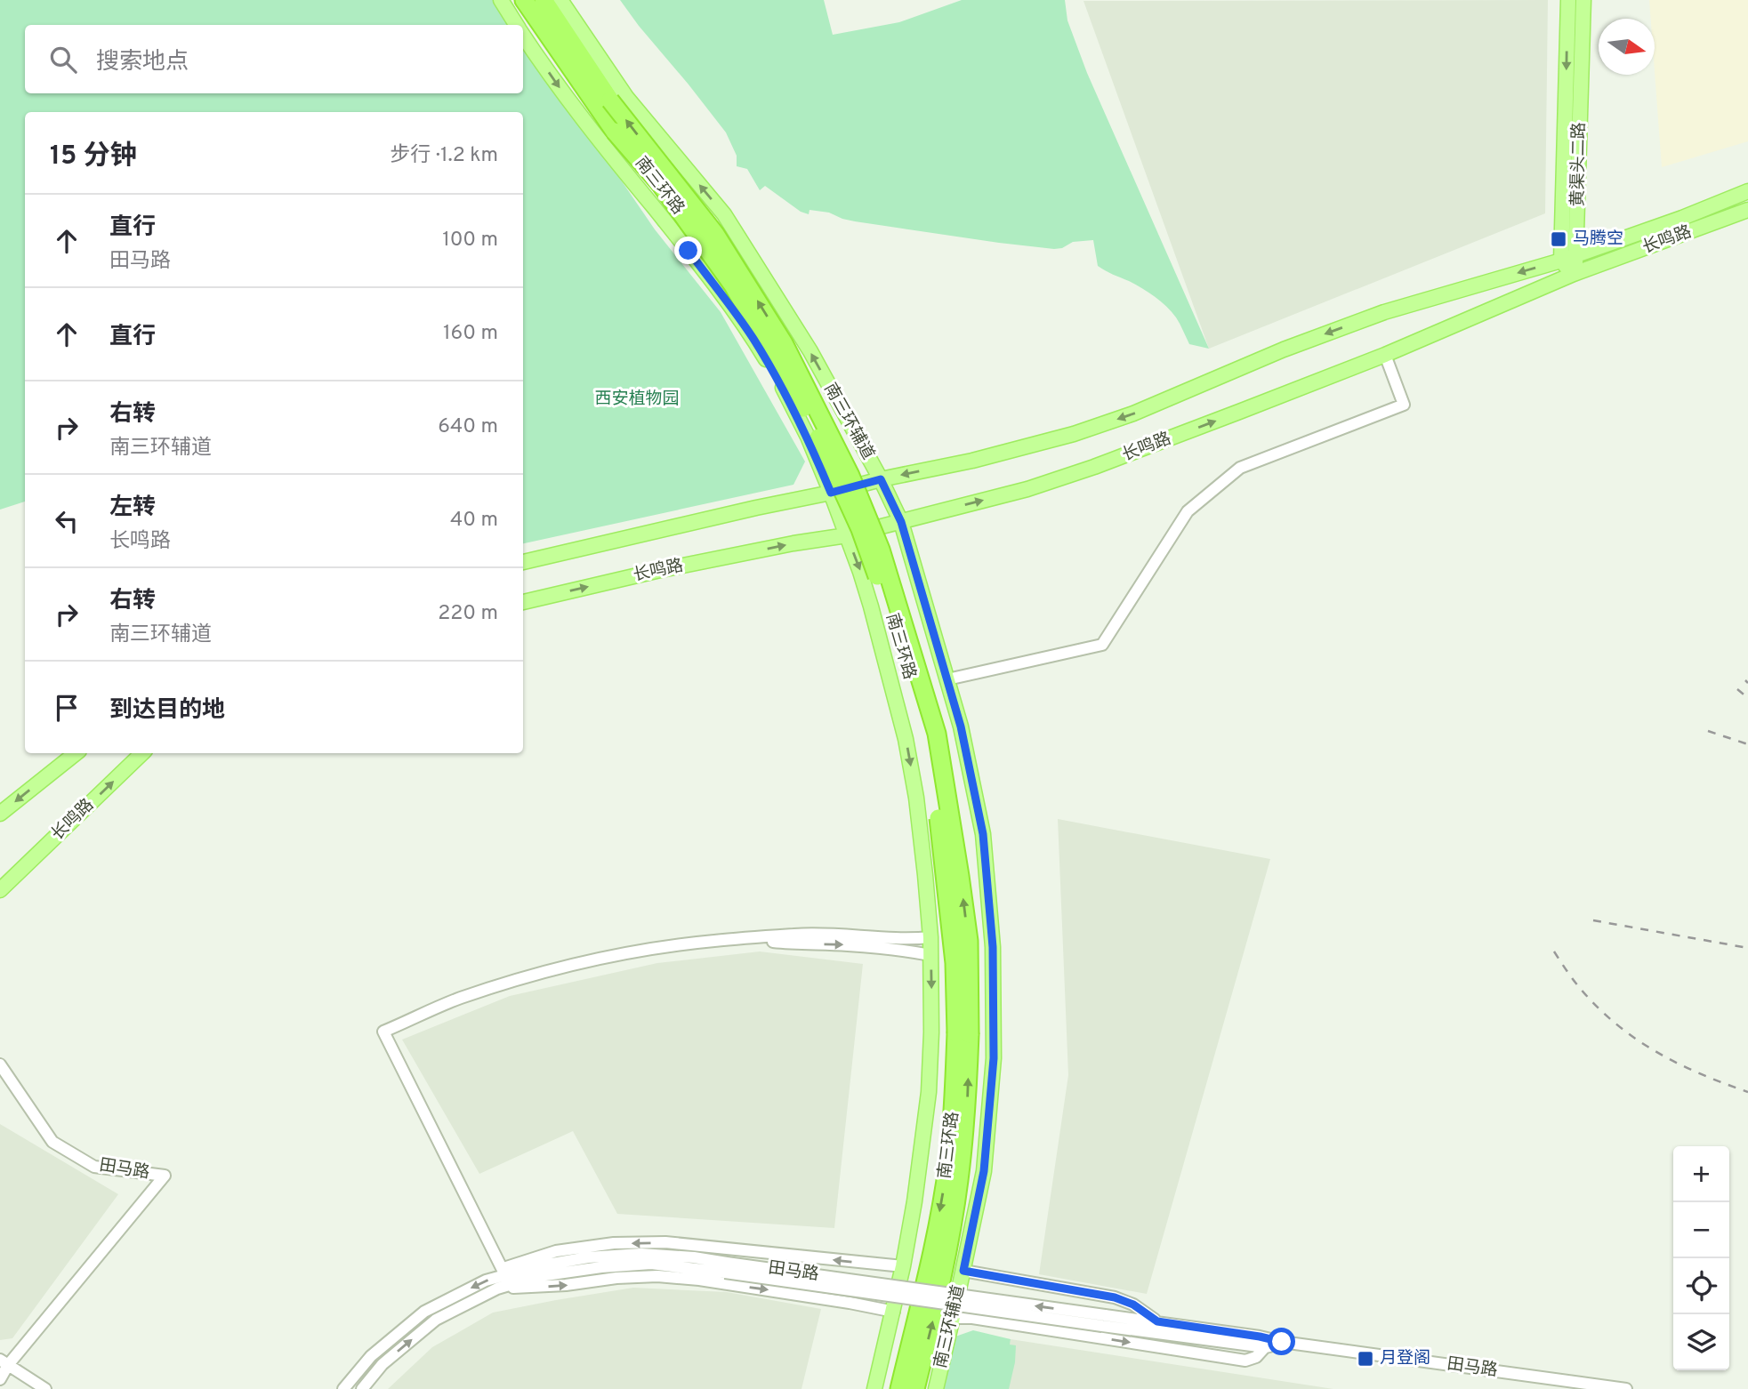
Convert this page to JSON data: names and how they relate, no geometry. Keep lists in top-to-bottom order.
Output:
{
  "streets": {
    "highway": ["南三环路"],
    "main road": ["黄渠头二路", "长鸣路", "南三环辅道"],
    "street": ["田马路"]
  },
  "crossings": [
    ["黄渠头二路", "长鸣路"],
    ["长鸣路", "南三环辅道"]
  ],
  "parks": ["西安植物园"],
  "places": {
    "transit": ["马腾空", "月登阁"]
  },
  "north": "right",
  "page": {
    "search": "搜索地点",
    "heading": ["15 分钟", "步行 · 1.2 km"],
    "list": [
      ["直行", "田马路", "100 m"],
      ["直行", "160 m"],
      ["右转", "南三环辅道", "640 m"],
      ["左转", "长鸣路", "40 m"],
      ["右转", "南三环辅道", "220 m"],
      "到达目的地"
    ],
    "map_buttons": ["+", "−"]
  }
}
